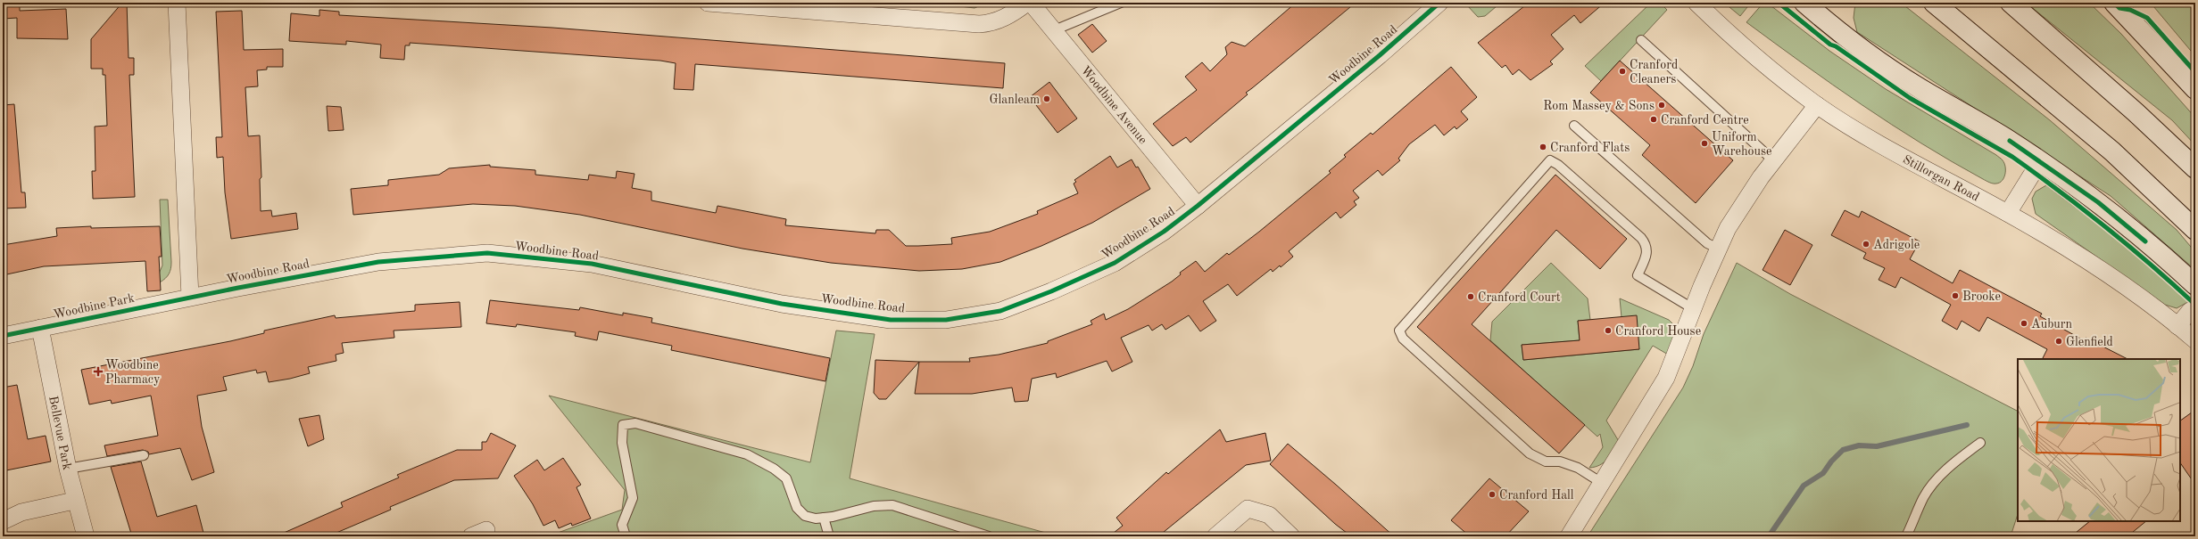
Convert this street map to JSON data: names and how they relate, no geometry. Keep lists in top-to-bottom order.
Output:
{
  "streets": {
    "street": [
      "Woodbine Road",
      "Woodbine Avenue",
      "Stillorgan Road",
      "Woodbine Park",
      "Bellevue Park"
    ]
  },
  "crossings": [
    ["Woodbine Road", "Woodbine Avenue"],
    ["Woodbine Road", "Woodbine Park"],
    ["Woodbine Park", "Bellevue Park"]
  ],
  "places": {
    "other": [
      "Cranford Cleaners",
      "Glanleam",
      "Rom Massey & Sons",
      "Cranford Centre",
      "Uniform Warehouse",
      "Cranford Flats",
      "Adrigole",
      "Brooke",
      "Cranford Court",
      "Auburn",
      "Cranford House",
      "Glenfield",
      "Cranford Hall"
    ],
    "health": ["Woodbine Pharmacy"]
  }
}
